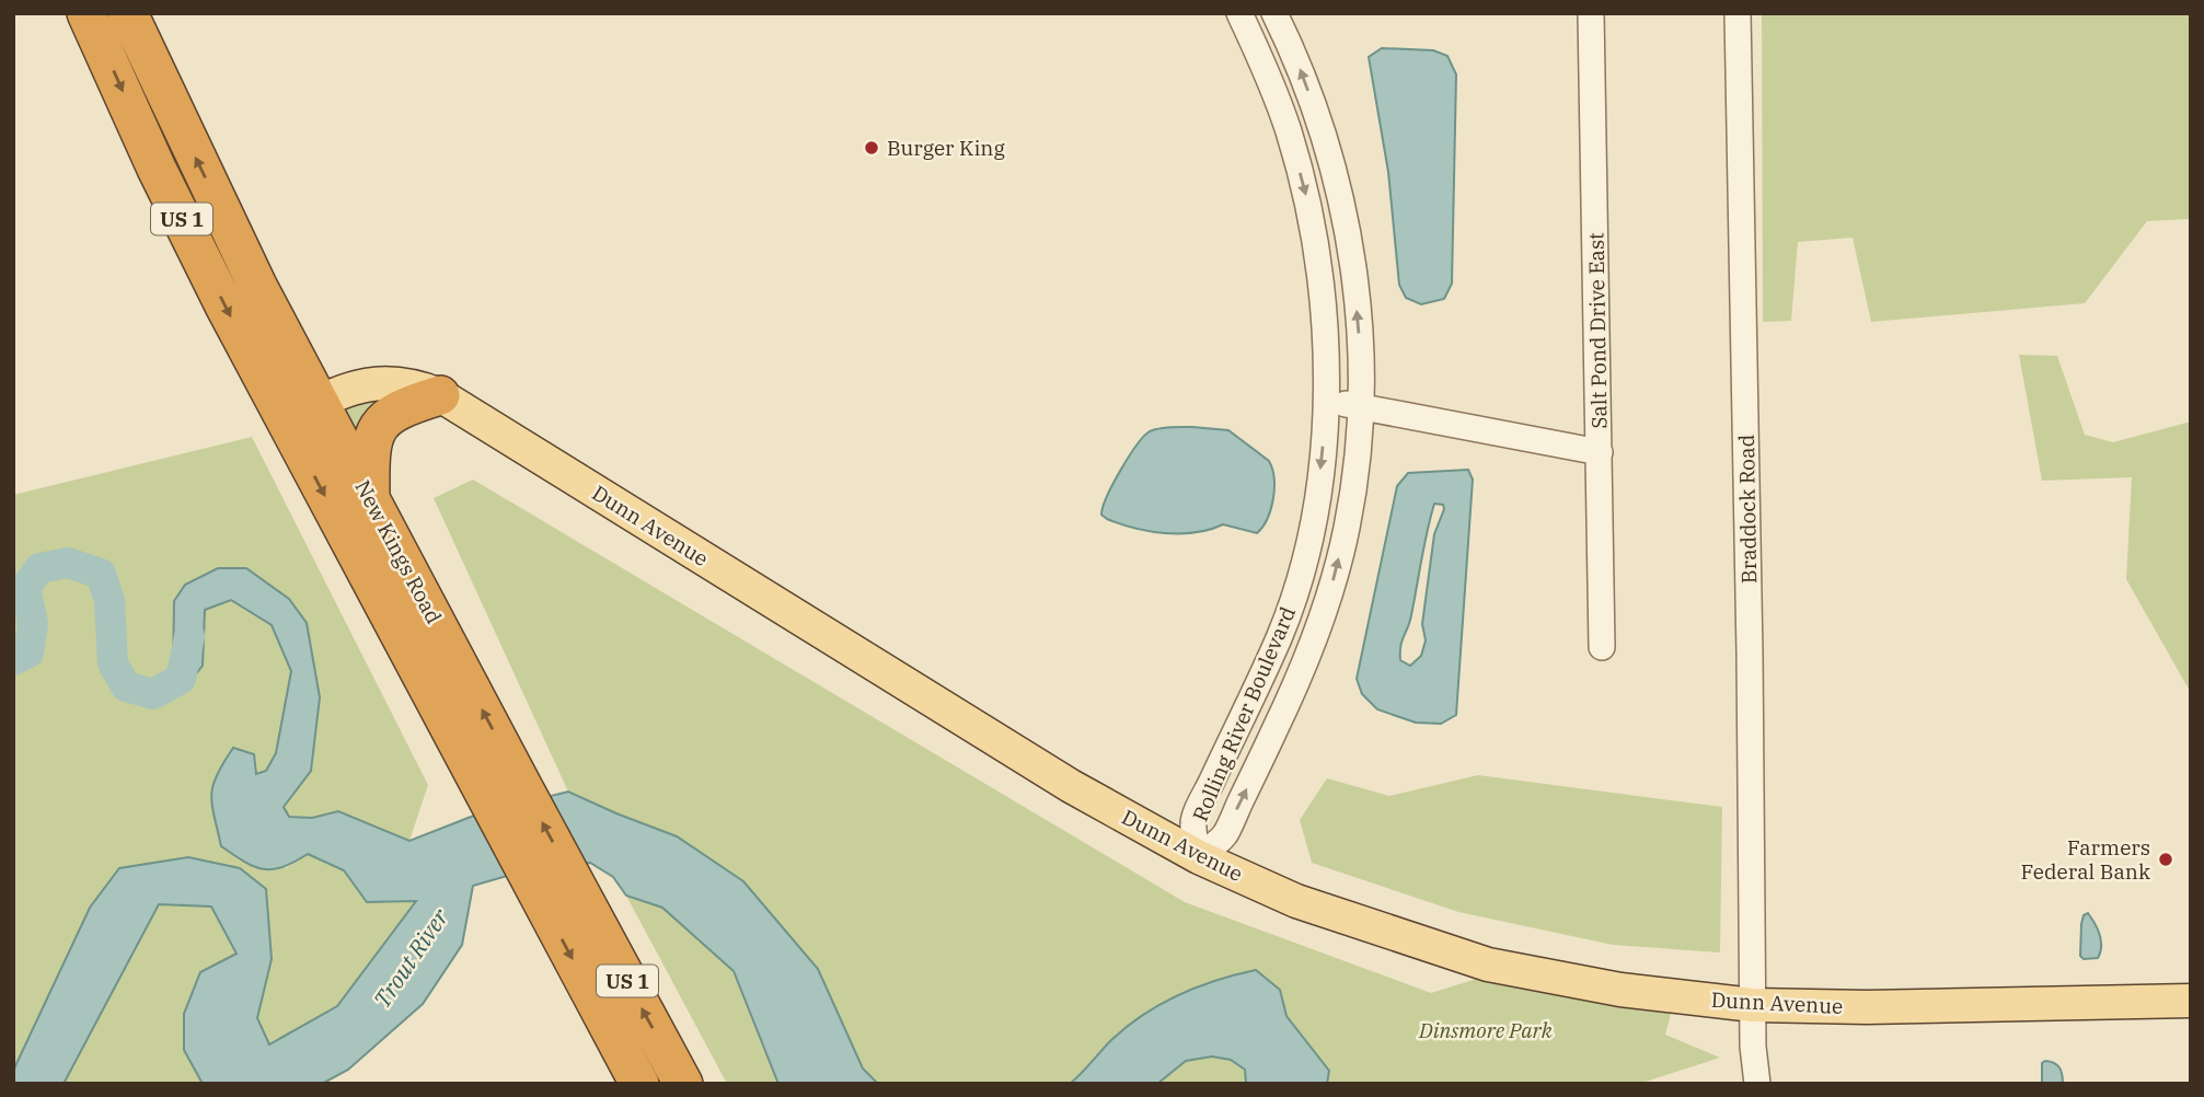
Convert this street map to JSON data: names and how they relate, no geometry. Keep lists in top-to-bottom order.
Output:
{
  "streets": {
    "highway": ["US 1", "New Kings Road"],
    "main road": ["Dunn Avenue"],
    "street": ["Salt Pond Drive East", "Braddock Road", "Rolling River Boulevard"]
  },
  "crossings": [
    ["Braddock Road", "Dunn Avenue"],
    ["Dunn Avenue", "New Kings Road"],
    ["Dunn Avenue", "Rolling River Boulevard"]
  ],
  "water": ["Trout River"],
  "parks": ["Dinsmore Park"],
  "places": ["Burger King", "Farmers Federal Bank"]
}
